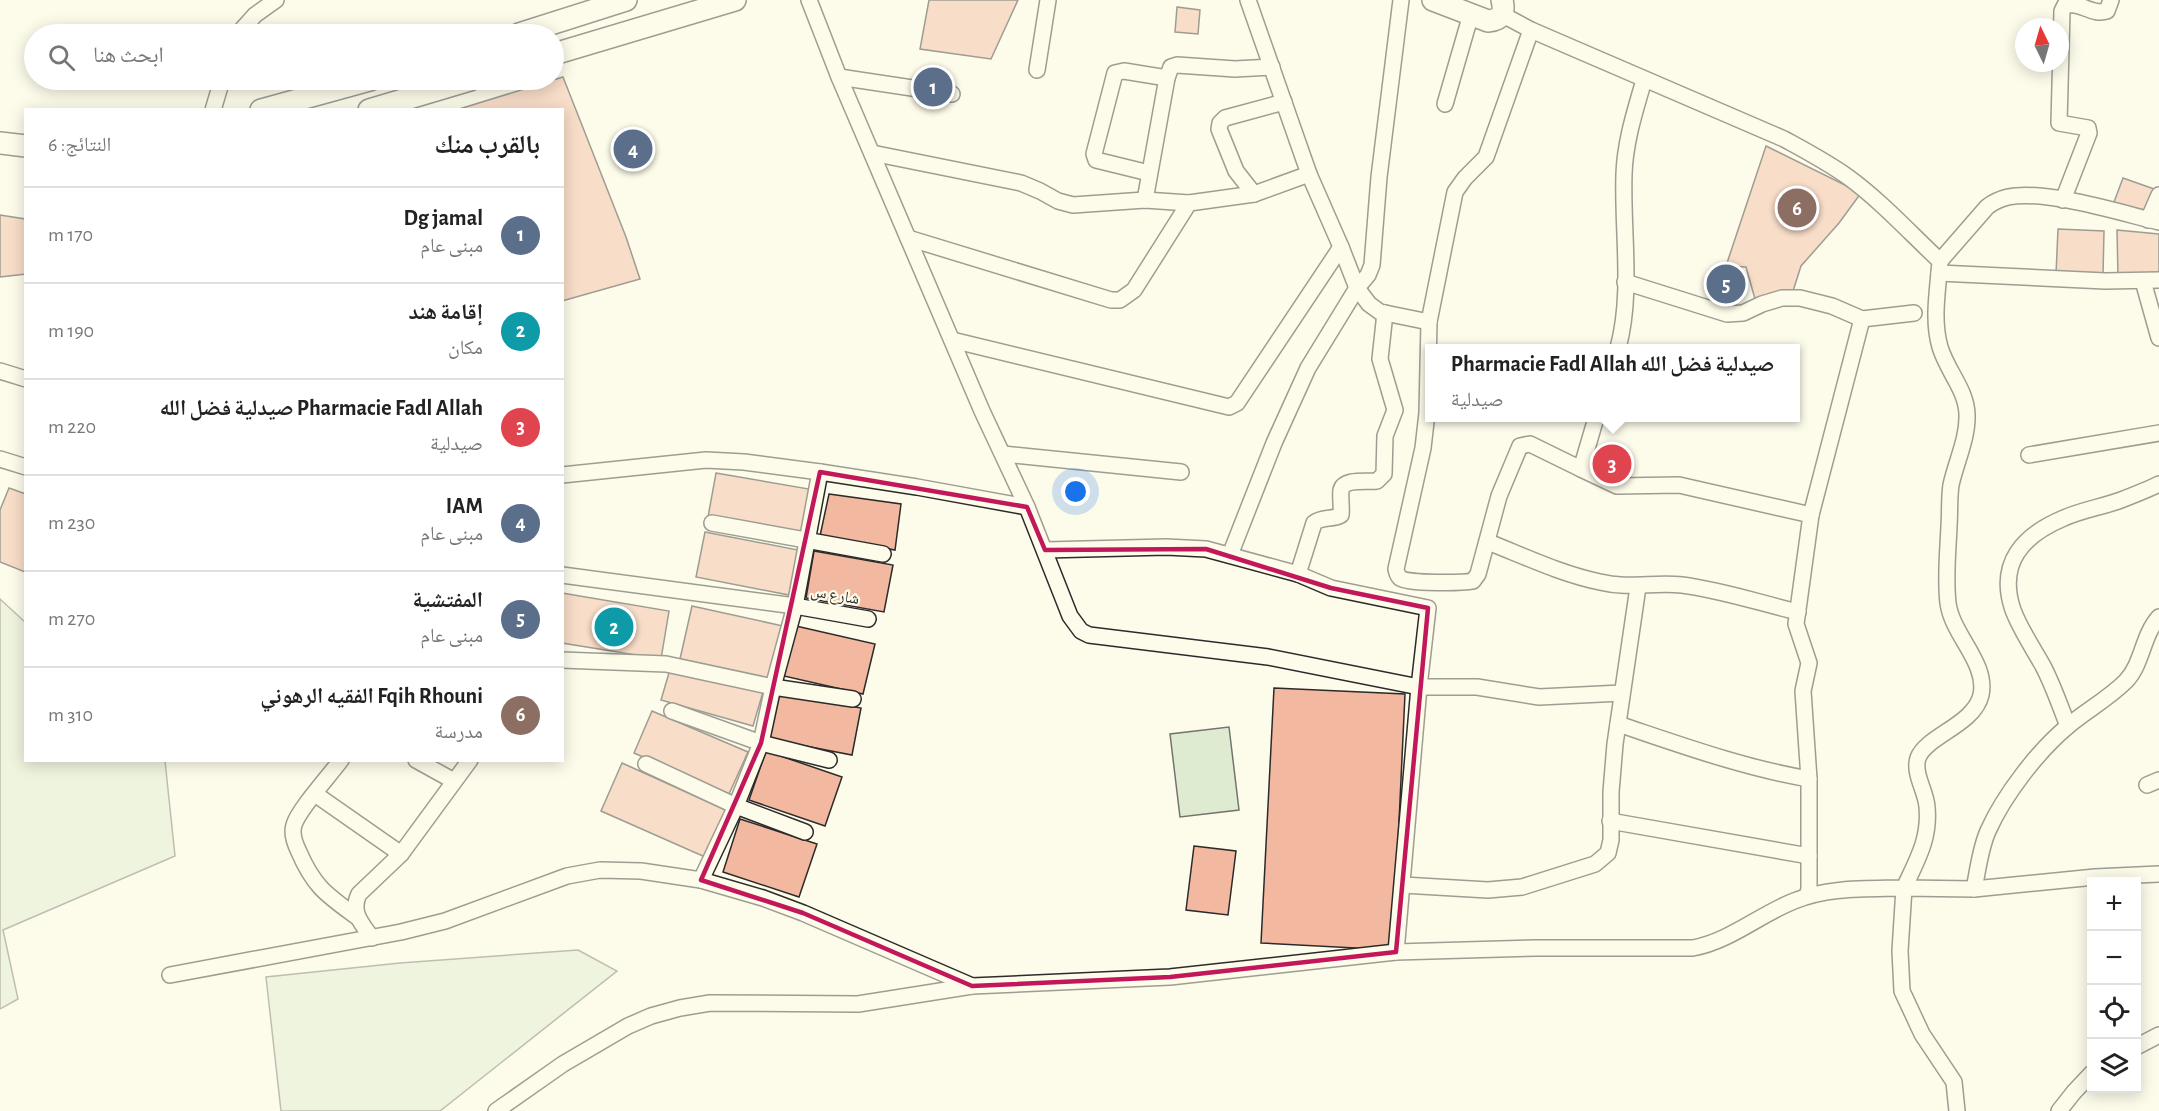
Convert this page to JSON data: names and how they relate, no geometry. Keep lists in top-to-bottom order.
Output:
{
  "streets": {
    "street": ["شارع س"]
  },
  "north": "top",
  "page": {
    "search": "ابحث هنا",
    "pins": [
      "1",
      "4",
      "6",
      "5",
      "3",
      "2"
    ],
    "heading": ["بالقرب منك", "النتائج: 6"],
    "list": [
      {
        "mark": "1",
        "name": "Dg jamal",
        "note": "مبنى عام",
        "value": "170 m"
      },
      {
        "mark": "2",
        "name": "إقامة هند",
        "note": "مكان",
        "value": "190 m"
      },
      {
        "mark": "3",
        "name": "Pharmacie Fadl Allah صيدلية فضل الله",
        "note": "صيدلية",
        "value": "220 m"
      },
      {
        "mark": "4",
        "name": "IAM",
        "note": "مبنى عام",
        "value": "230 m"
      },
      {
        "mark": "5",
        "name": "المفتشية",
        "note": "مبنى عام",
        "value": "270 m"
      },
      {
        "mark": "6",
        "name": "Fqih Rhouni الفقيه الرهوني",
        "note": "مدرسة",
        "value": "310 m"
      }
    ],
    "popup": ["Pharmacie Fadl Allah صيدلية فضل الله", "صيدلية"],
    "map_buttons": ["+", "−"]
  }
}
